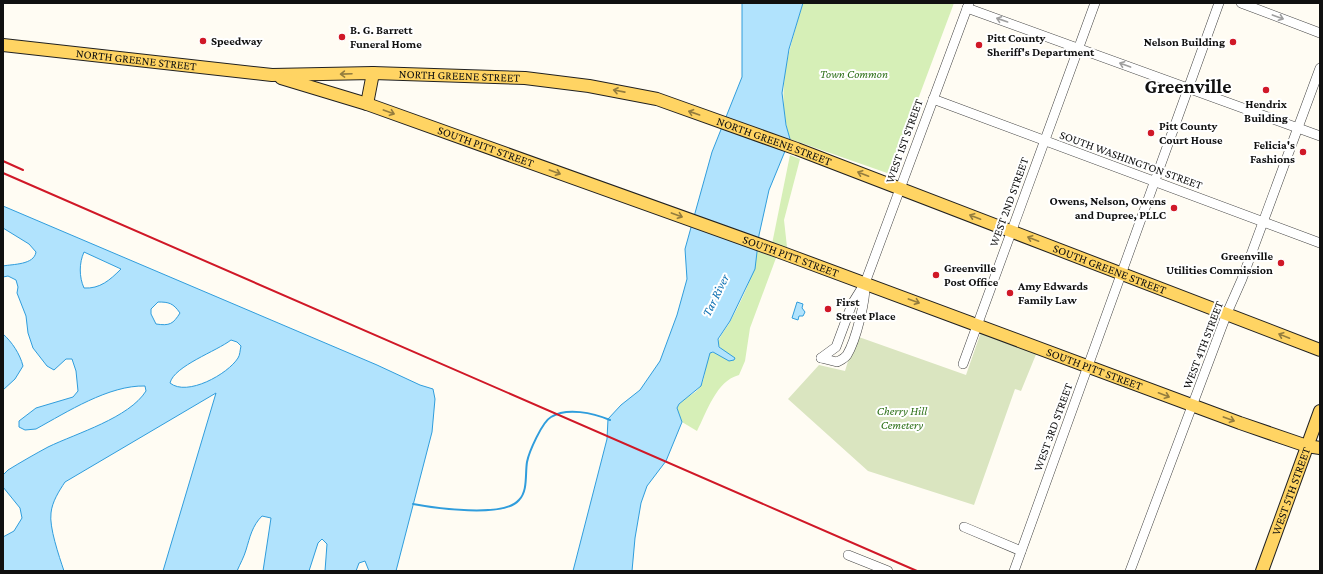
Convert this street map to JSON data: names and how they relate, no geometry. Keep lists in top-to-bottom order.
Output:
{
  "streets": {
    "main road": [
      "NORTH GREENE STREET",
      "SOUTH PITT STREET",
      "SOUTH GREENE STREET",
      "WEST 5TH STREET"
    ],
    "street": [
      "WEST 1ST STREET",
      "SOUTH WASHINGTON STREET",
      "WEST 2ND STREET",
      "WEST 4TH STREET",
      "WEST 3RD STREET"
    ]
  },
  "crossings": [
    ["NORTH GREENE STREET", "WEST 1ST STREET"],
    ["NORTH GREENE STREET", "SOUTH PITT STREET"],
    ["NORTH GREENE STREET", "SOUTH GREENE STREET"],
    ["WEST 1ST STREET", "SOUTH PITT STREET"],
    ["WEST 1ST STREET", "SOUTH WASHINGTON STREET"],
    ["WEST 1ST STREET", "SOUTH GREENE STREET"],
    ["SOUTH PITT STREET", "WEST 2ND STREET"],
    ["SOUTH PITT STREET", "WEST 4TH STREET"],
    ["SOUTH PITT STREET", "WEST 3RD STREET"],
    ["SOUTH PITT STREET", "WEST 5TH STREET"],
    ["SOUTH WASHINGTON STREET", "WEST 2ND STREET"],
    ["SOUTH WASHINGTON STREET", "WEST 4TH STREET"],
    ["SOUTH WASHINGTON STREET", "WEST 3RD STREET"],
    ["WEST 2ND STREET", "SOUTH GREENE STREET"],
    ["SOUTH GREENE STREET", "WEST 4TH STREET"],
    ["SOUTH GREENE STREET", "WEST 3RD STREET"]
  ],
  "one_way": ["NORTH GREENE STREET", "SOUTH PITT STREET", "SOUTH GREENE STREET"],
  "districts": ["Greenville"],
  "water": ["Tar River"],
  "parks": ["Town Common", "Cherry Hill Cemetery"],
  "places": [
    "B. G. Barrett Funeral Home",
    "Speedway",
    "Nelson Building",
    "Pitt County Sheriff's Department",
    "Hendrix Building",
    "Pitt County Court House",
    "Felicia's Fashions",
    "Owens, Nelson, Owens and Dupree, PLLC",
    "Greenville Utilities Commission",
    "Greenville Post Office",
    "Amy Edwards Family Law",
    "First Street Place"
  ]
}
